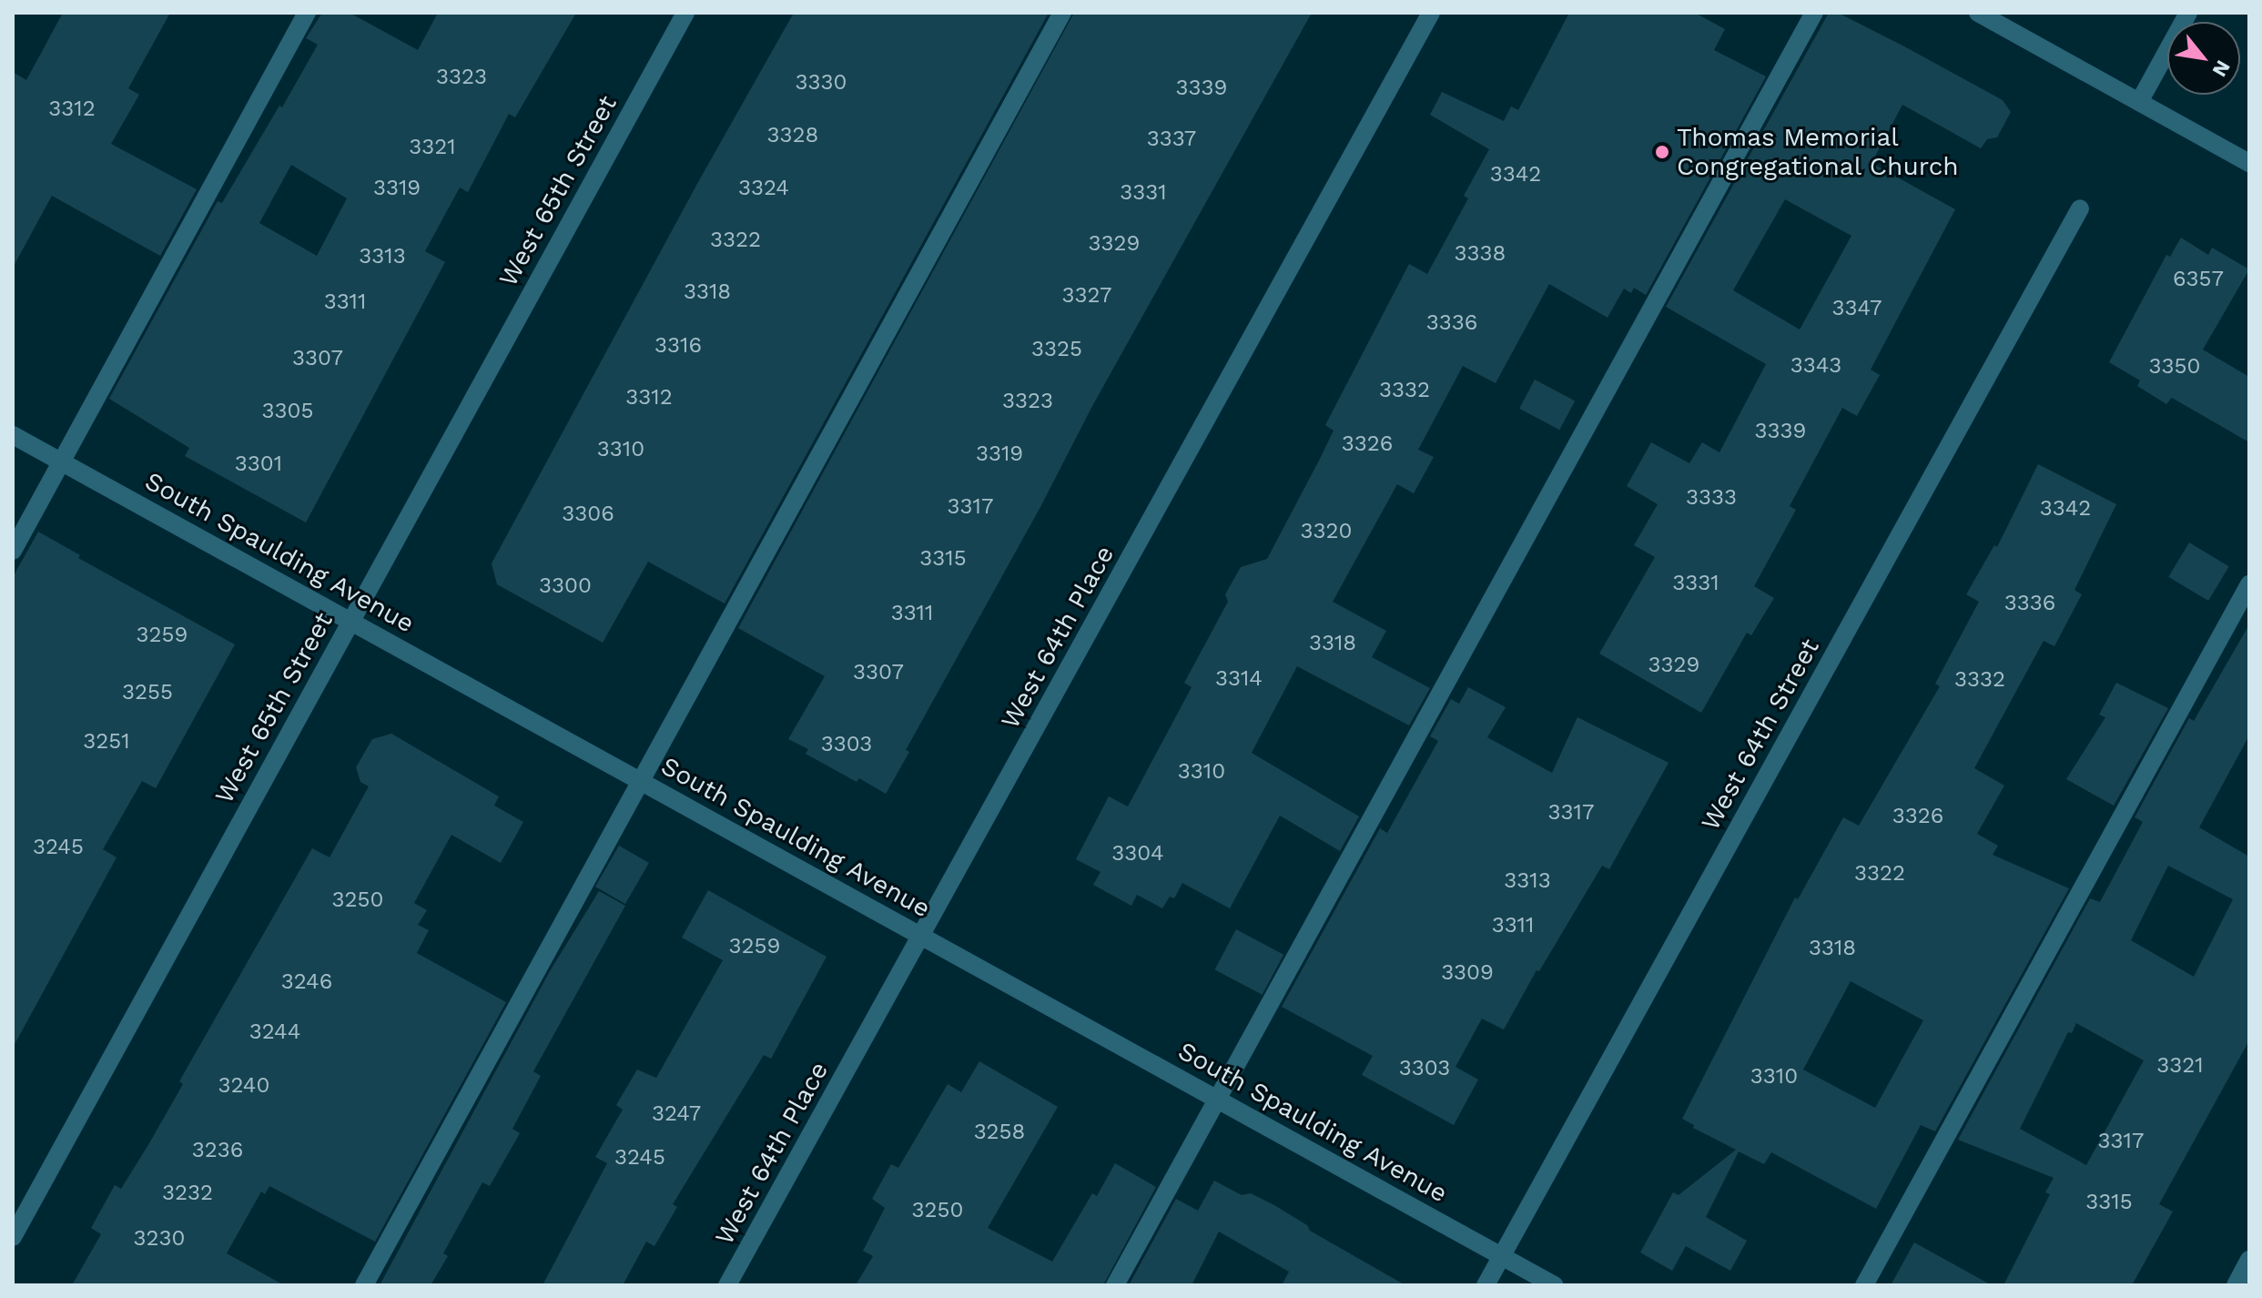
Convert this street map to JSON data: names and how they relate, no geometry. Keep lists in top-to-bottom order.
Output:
{
  "streets": {
    "street": [
      "West 65th Street",
      "South Spaulding Avenue",
      "West 64th Place",
      "West 64th Street"
    ]
  },
  "crossings": [
    ["West 65th Street", "South Spaulding Avenue"],
    ["South Spaulding Avenue", "West 64th Place"],
    ["South Spaulding Avenue", "West 64th Street"]
  ],
  "places": ["Thomas Memorial Congregational Church"],
  "house_numbers": [
    "3323",
    "3330",
    "3339",
    "3312",
    "3328",
    "3337",
    "3321",
    "3342",
    "3319",
    "3324",
    "3331",
    "3322",
    "3329",
    "3338",
    "3313",
    "6357",
    "3318",
    "3327",
    "3311",
    "3347",
    "3336",
    "3316",
    "3325",
    "3307",
    "3343",
    "3350",
    "3332",
    "3312",
    "3323",
    "3305",
    "3339",
    "3326",
    "3310",
    "3319",
    "3301",
    "3333",
    "3317",
    "3342",
    "3306",
    "3320",
    "3315",
    "3331",
    "3300",
    "3336",
    "3311",
    "3259",
    "3318",
    "3329",
    "3307",
    "3314",
    "3332",
    "3255",
    "3251",
    "3303",
    "3310",
    "3317",
    "3326",
    "3245",
    "3304",
    "3322",
    "3313",
    "3250",
    "3311",
    "3259",
    "3318",
    "3309",
    "3246",
    "3244",
    "3321",
    "3303",
    "3310",
    "3240",
    "3247",
    "3258",
    "3317",
    "3236",
    "3245",
    "3232",
    "3315",
    "3250",
    "3230"
  ],
  "north": "bottom right"
}
